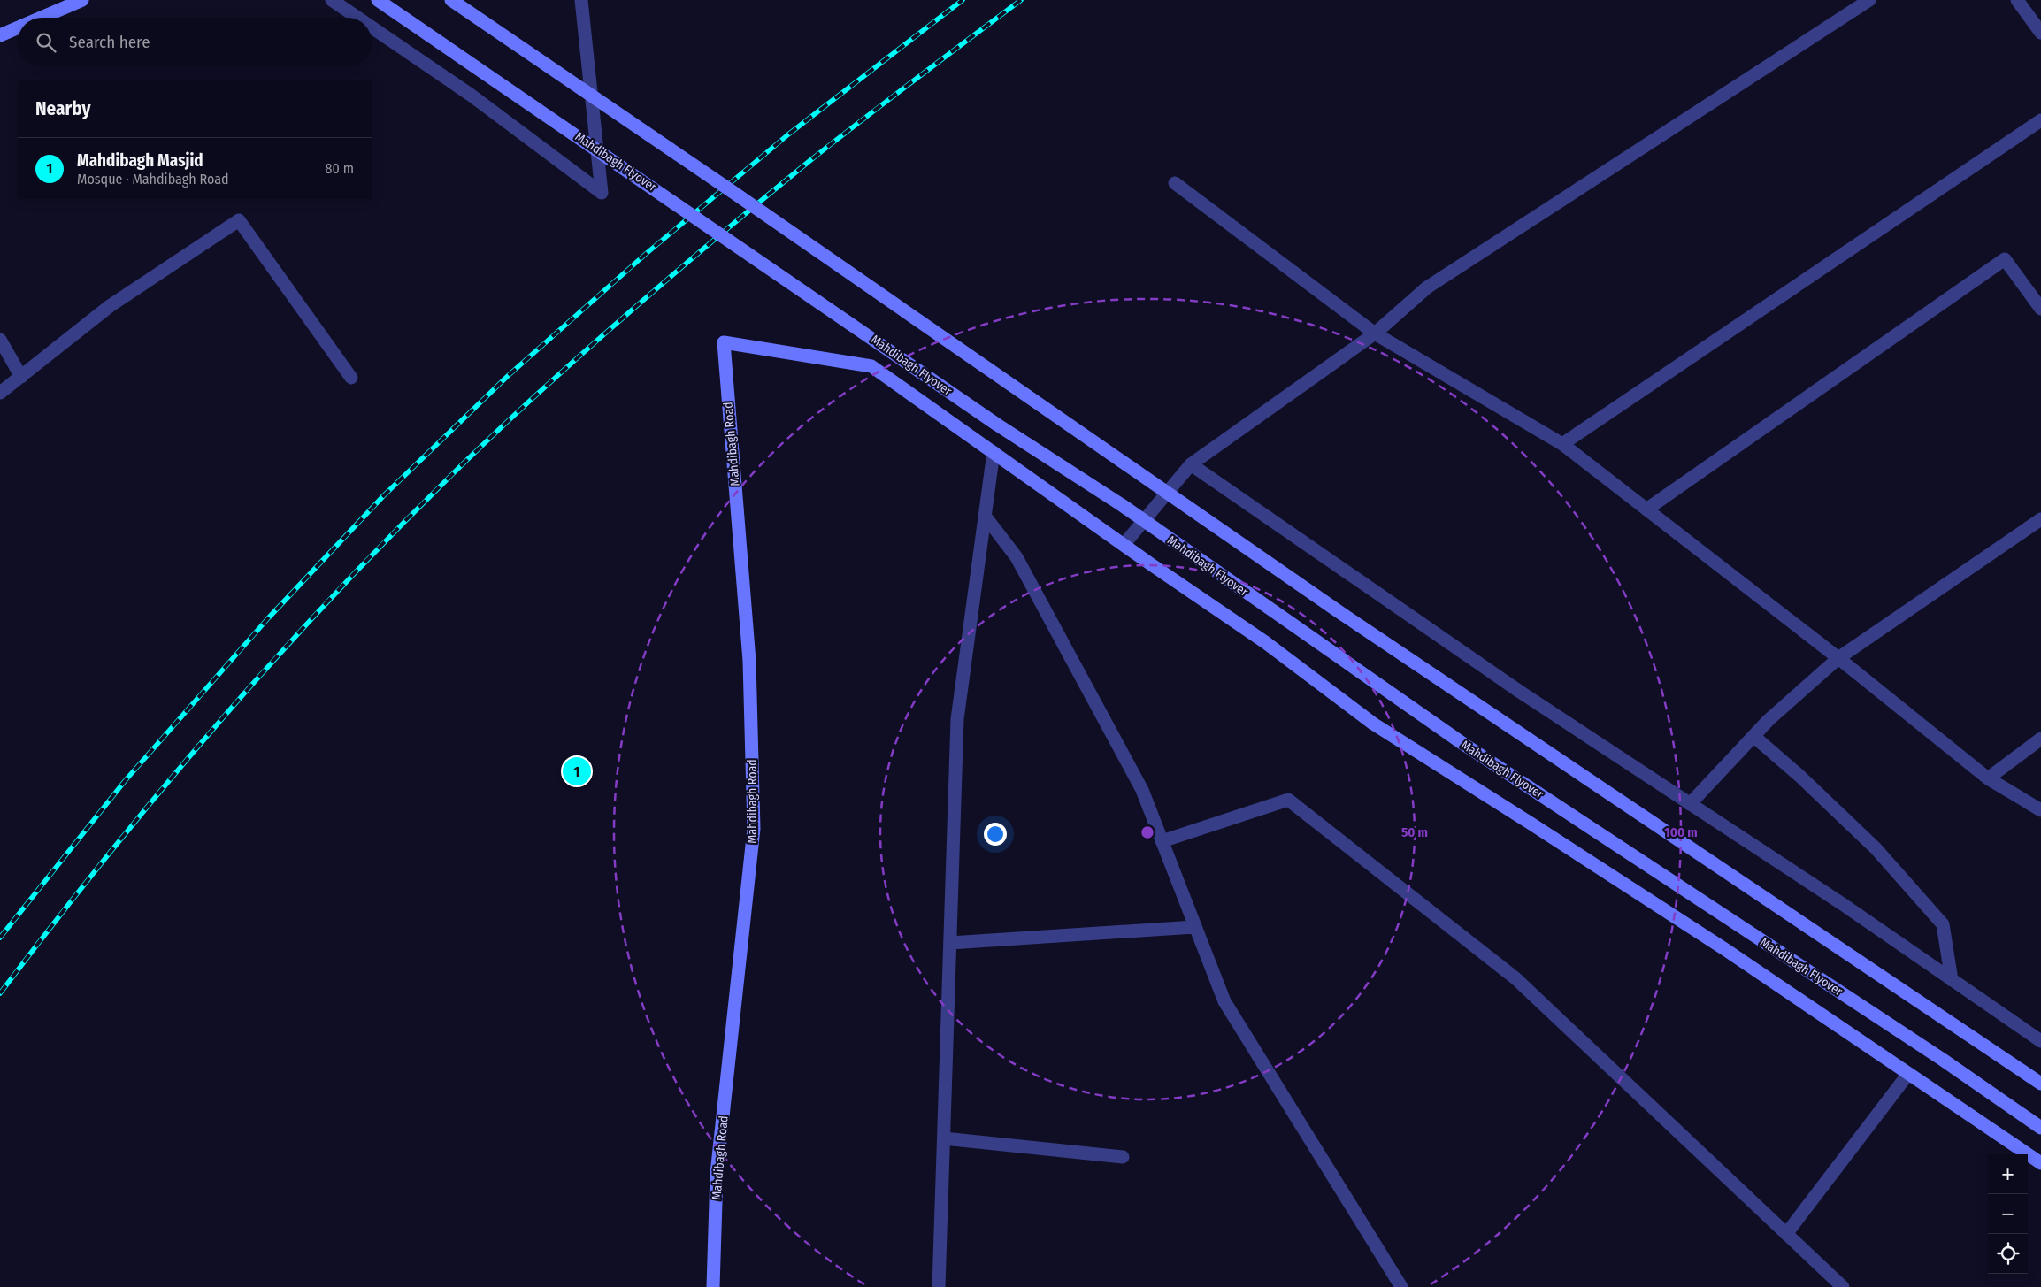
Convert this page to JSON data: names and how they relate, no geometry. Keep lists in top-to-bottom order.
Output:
{
  "streets": {
    "main road": ["Mahdibagh Flyover", "Mahdibagh Road"]
  },
  "page": {
    "search": "Search here",
    "heading": "Nearby",
    "list": [
      {
        "mark": "1",
        "name": "Mahdibagh Masjid",
        "note": "Mosque · Mahdibagh Road",
        "value": "80 m"
      }
    ],
    "pins": "1",
    "map_buttons": ["+", "−"]
  },
  "rings": ["50 m", "100 m"]
}
